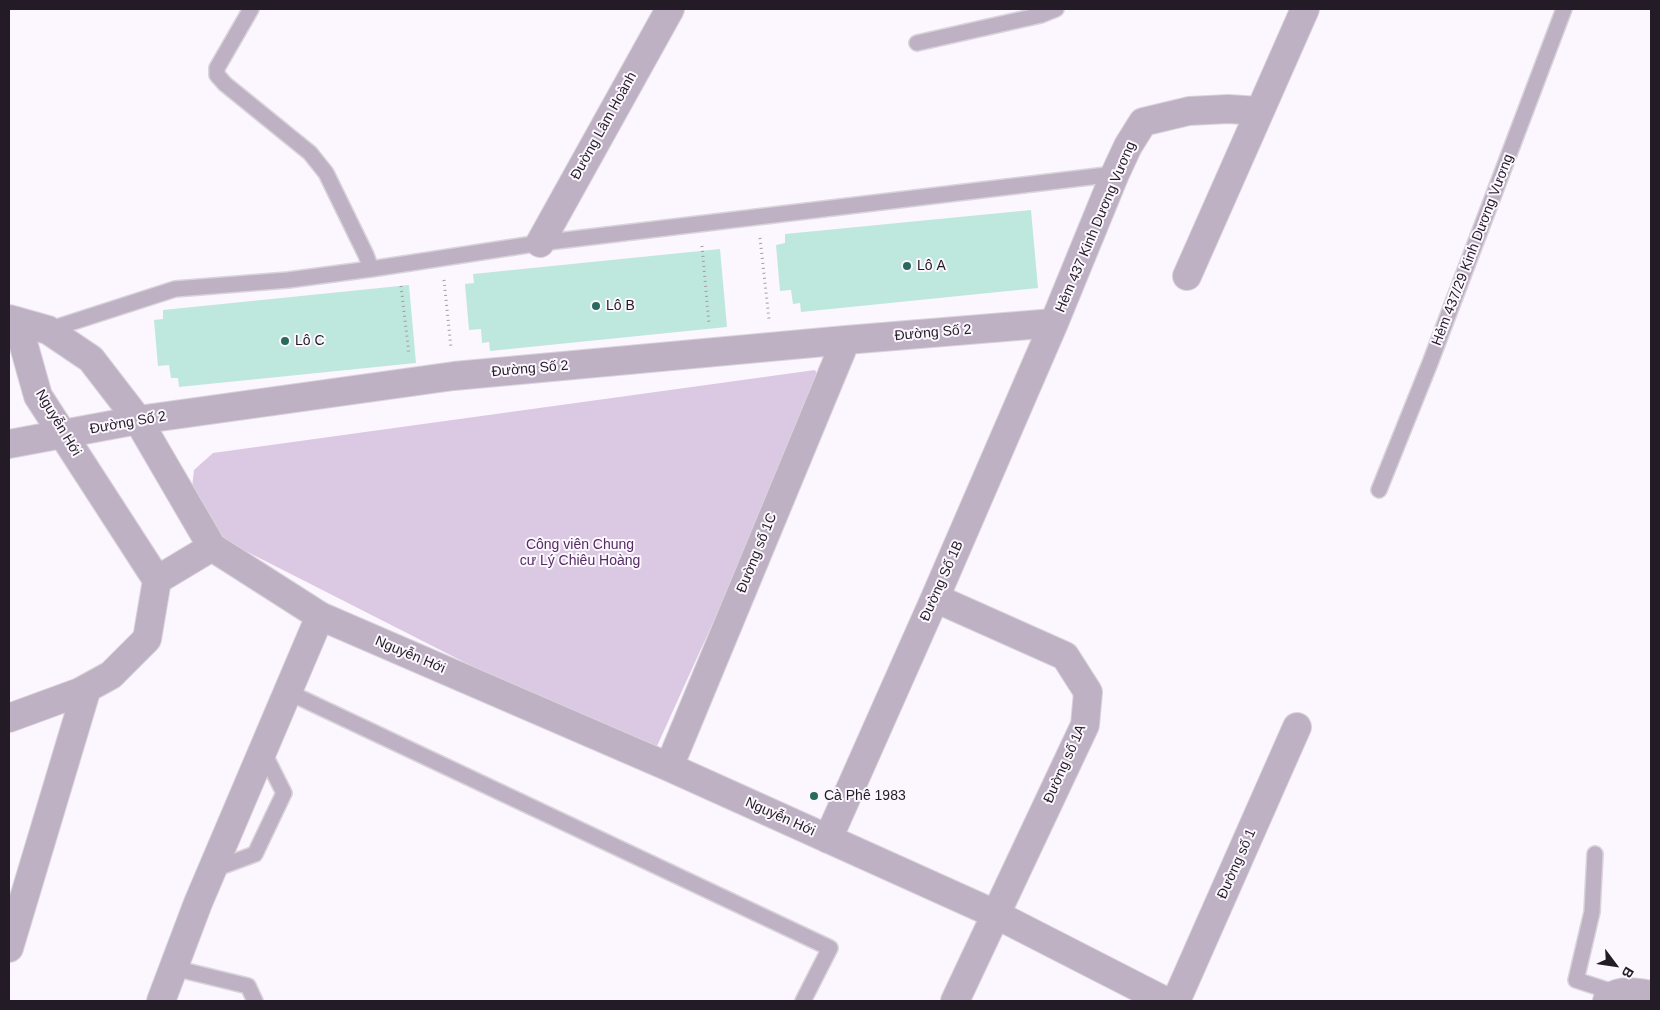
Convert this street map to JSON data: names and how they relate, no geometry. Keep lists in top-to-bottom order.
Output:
{
  "streets": {
    "street": [
      "Đường Lâm Hoành",
      "Hẻm 437 Kinh Dương Vương",
      "Đường Số 2",
      "Nguyễn Hới",
      "Đường số 1C",
      "Đường Số 1B",
      "Đường số 1A",
      "Đường số 1"
    ],
    "lane": ["Hẻm 437/29 Kinh Dương Vương"]
  },
  "crossings": [
    ["Hẻm 437 Kinh Dương Vương", "Đường Số 2"],
    ["Hẻm 437 Kinh Dương Vương", "Đường Số 1B"],
    ["Đường Số 2", "Nguyễn Hới"],
    ["Đường Số 2", "Đường số 1C"],
    ["Đường Số 2", "Đường Số 1B"],
    ["Nguyễn Hới", "Đường số 1C"],
    ["Nguyễn Hới", "Đường Số 1B"],
    ["Nguyễn Hới", "Đường số 1A"],
    ["Đường Số 1B", "Đường số 1A"]
  ],
  "parks": ["Công viên Chung cư Lý Chiêu Hoàng"],
  "places": [
    "Lô A",
    "Lô B",
    "Lô C",
    "Cà Phê 1983"
  ],
  "north": "bottom right"
}
